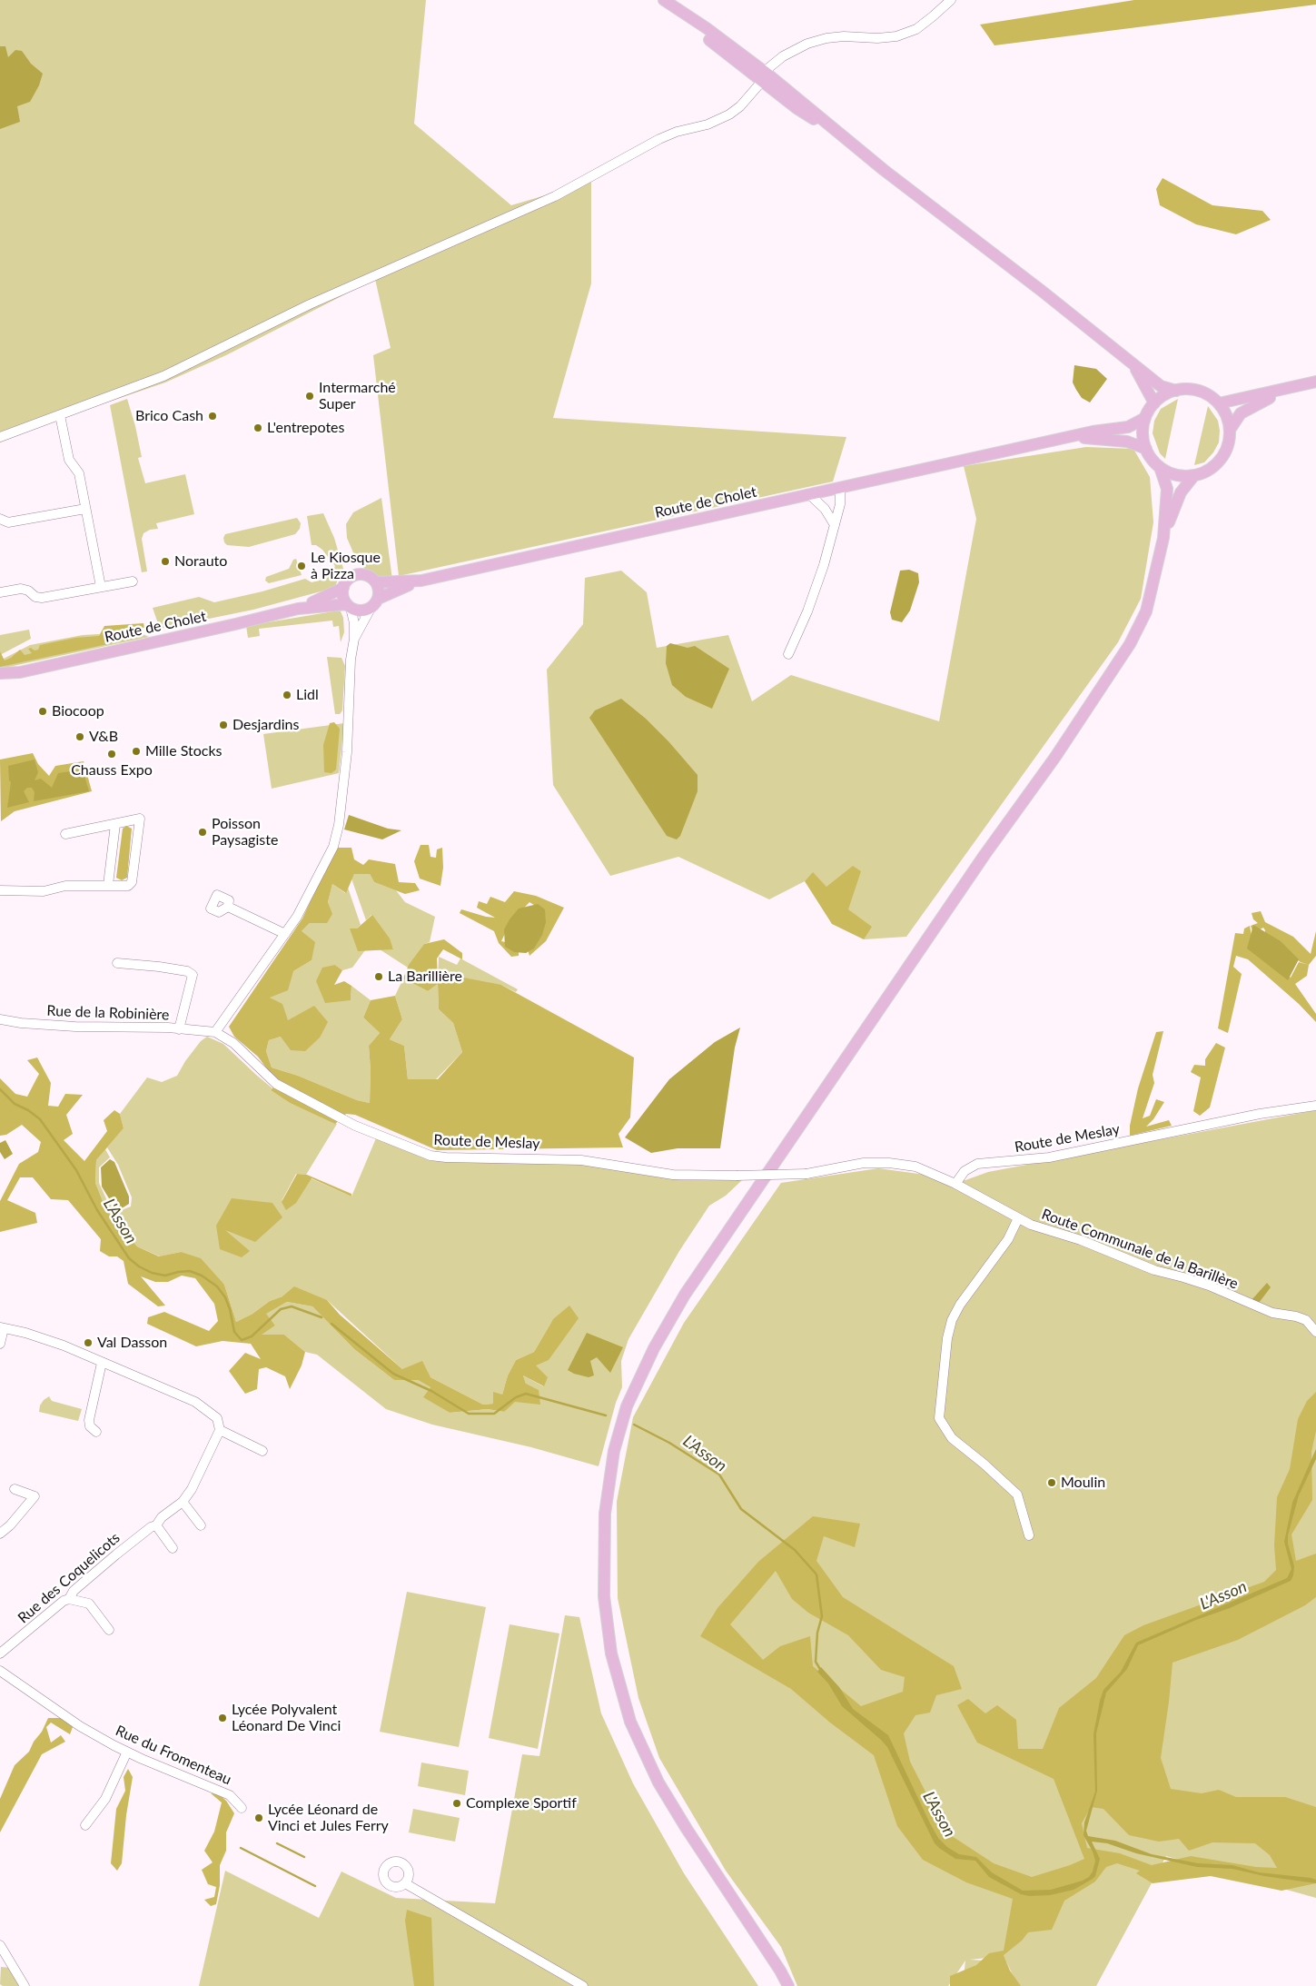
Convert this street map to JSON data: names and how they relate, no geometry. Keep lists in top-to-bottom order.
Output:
{
  "streets": {
    "main road": ["Route de Cholet"],
    "street": [
      "Rue de la Robinière",
      "Route de Meslay",
      "Route Communale de la Barillère",
      "Rue des Coquelicots",
      "Rue du Fromenteau"
    ]
  },
  "crossings": [
    ["Rue de la Robinière", "Route de Meslay"],
    ["Route de Meslay", "Route Communale de la Barillère"]
  ],
  "water": ["L'Asson"],
  "places": [
    "Intermarché Super",
    "Brico Cash",
    "L'entrepotes",
    "Norauto",
    "Le Kiosque à Pizza",
    "Lidl",
    "Biocoop",
    "Desjardins",
    "V&B",
    "Mille Stocks",
    "Chauss Expo",
    "Poisson Paysagiste",
    "La Barillière",
    "Val Dasson",
    "Moulin",
    "Lycée Polyvalent Léonard De Vinci",
    "Complexe Sportif",
    "Lycée Léonard de Vinci et Jules Ferry"
  ]
}
